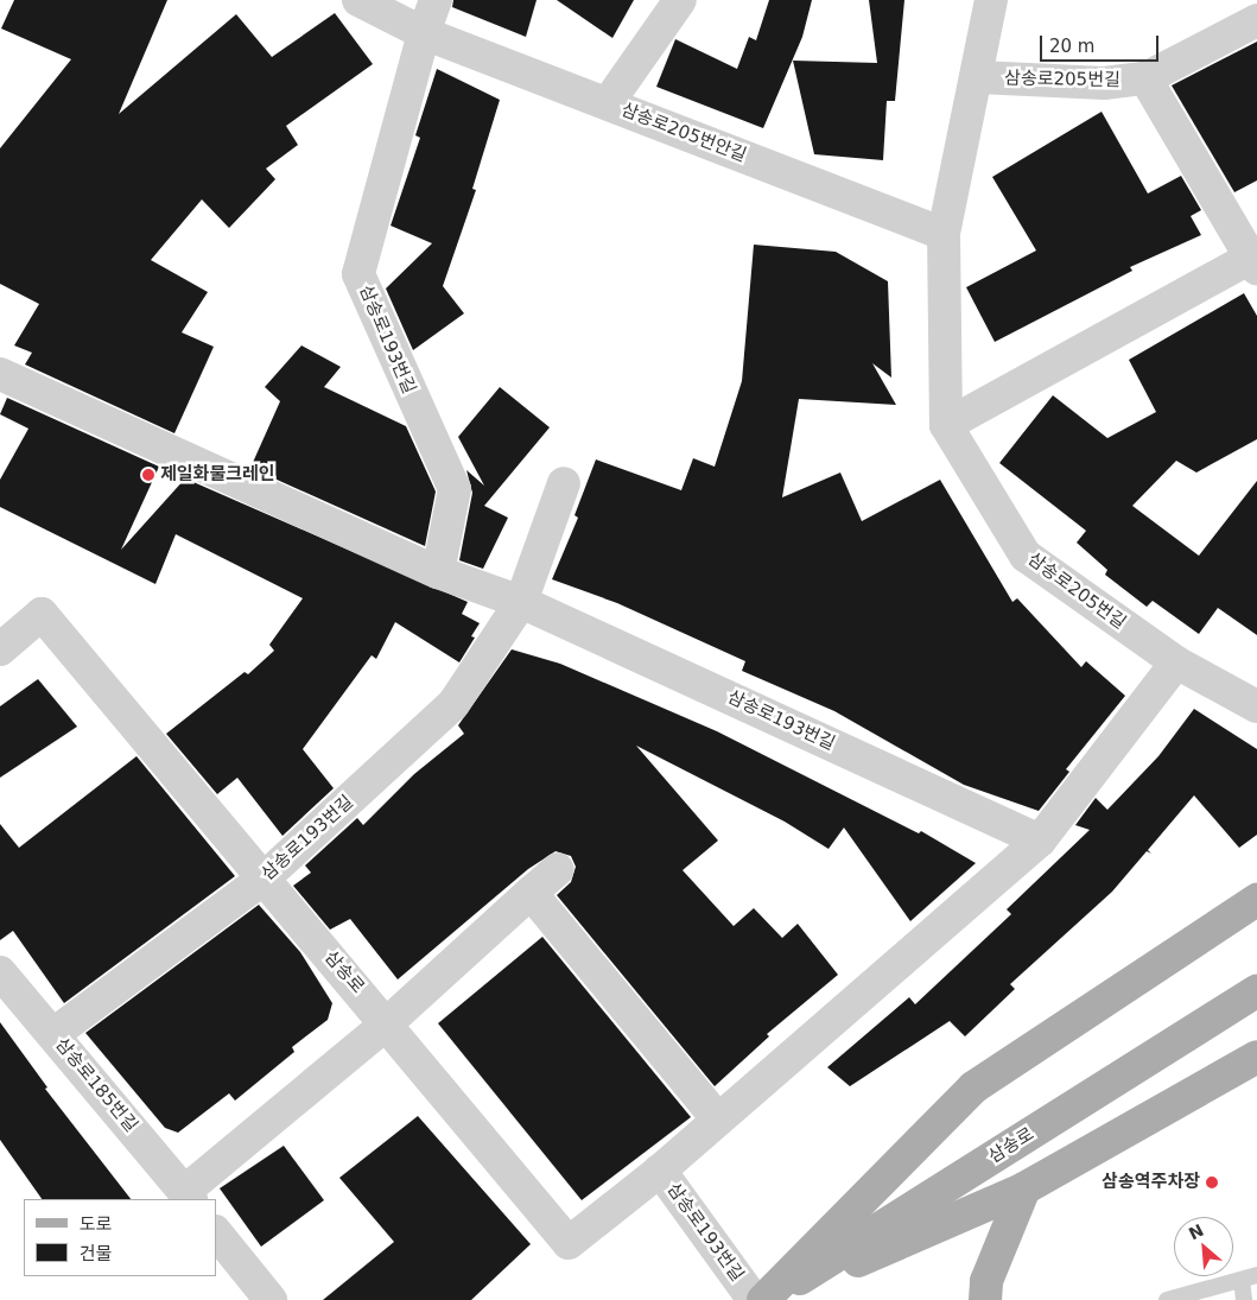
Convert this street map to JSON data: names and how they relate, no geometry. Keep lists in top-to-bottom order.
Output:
{
  "streets": {
    "main road": ["삼송로"],
    "street": [
      "삼송로205번길",
      "삼송로205번안길",
      "삼송로193번길",
      "삼송로185번길"
    ]
  },
  "crossings": [
    ["삼송로205번길", "삼송로205번안길"],
    ["삼송로205번길", "삼송로193번길"],
    ["삼송로205번안길", "삼송로193번길"],
    ["삼송로193번길", "삼송로"],
    ["삼송로193번길", "삼송로185번길"]
  ],
  "places": ["제일화물크레인", "삼송역주차장"],
  "legend": ["도로", "건물"],
  "scale_bar": "20 m",
  "north": "top left"
}
